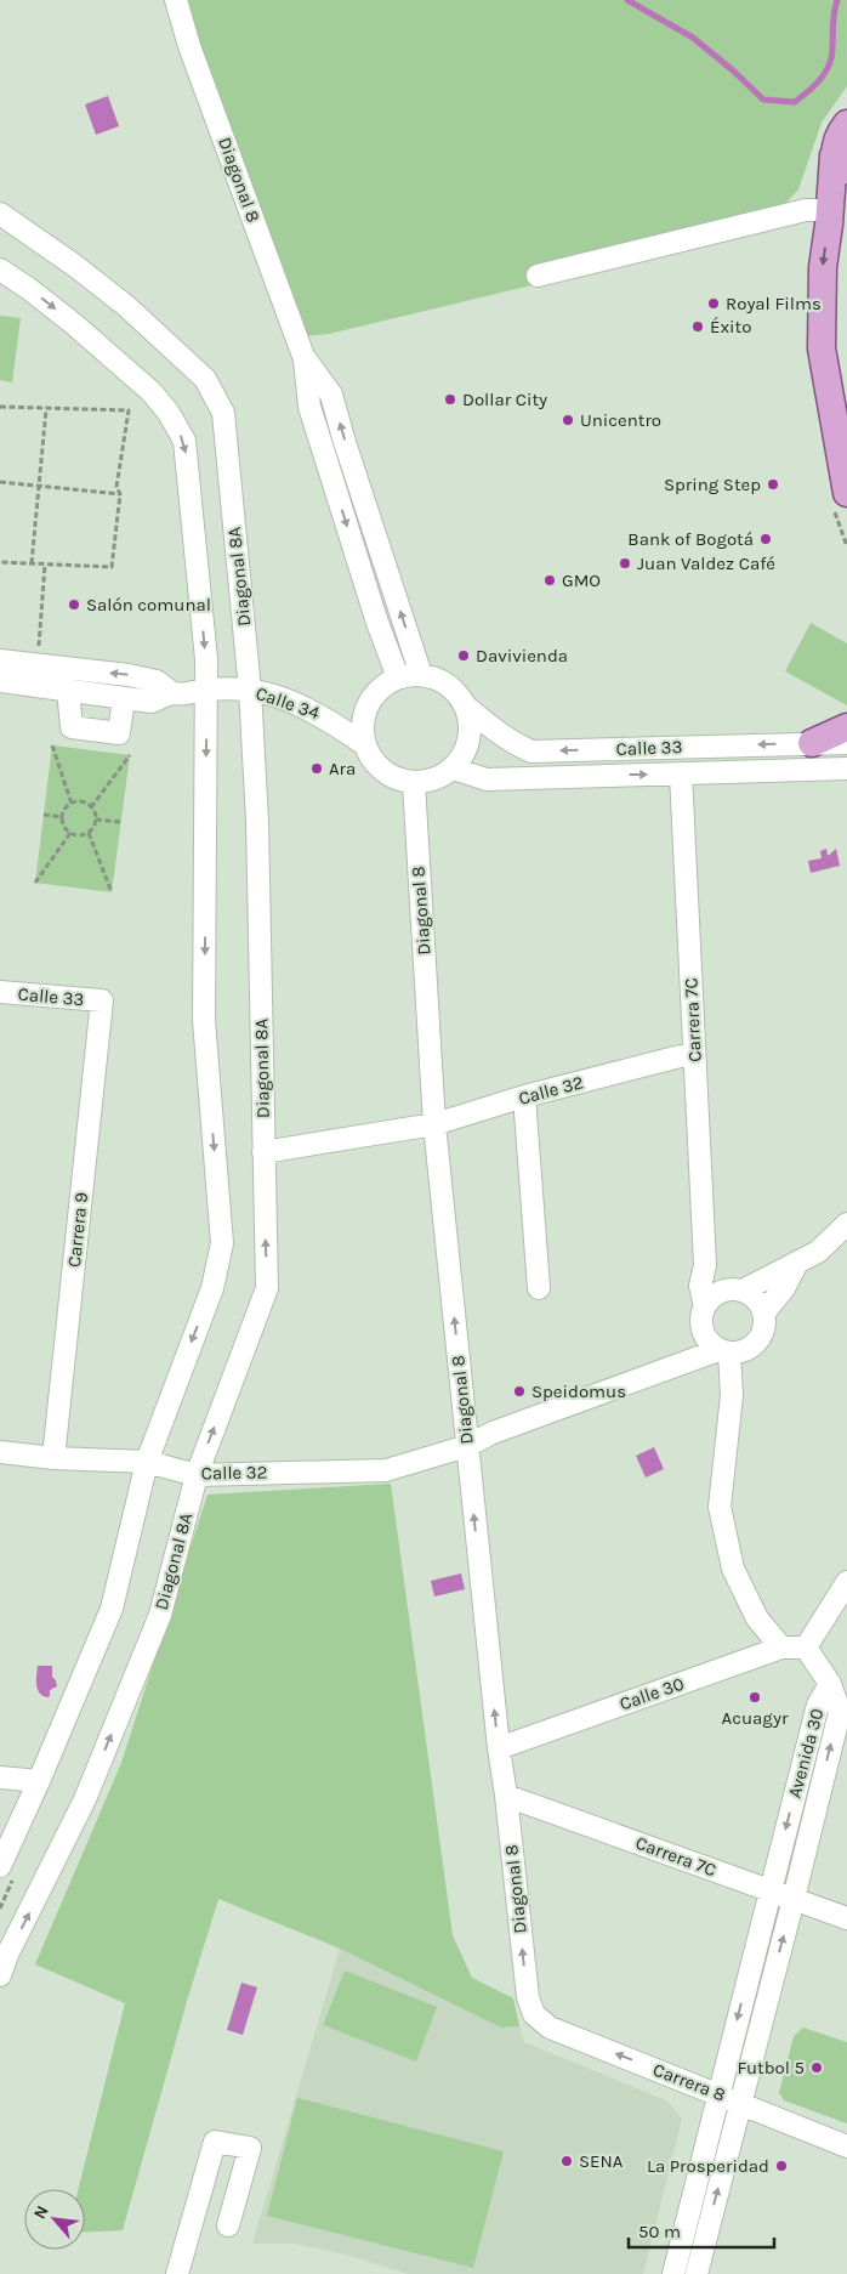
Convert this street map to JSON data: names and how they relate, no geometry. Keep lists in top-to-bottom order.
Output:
{
  "streets": {
    "street": [
      "Diagonal 8",
      "Diagonal 8A",
      "Calle 34",
      "Calle 33",
      "Carrera 7C",
      "Calle 32",
      "Carrera 9",
      "Calle 30",
      "Avenida 30",
      "Carrera 8"
    ]
  },
  "crossings": [
    ["Diagonal 8", "Calle 34"],
    ["Diagonal 8", "Calle 33"],
    ["Diagonal 8", "Carrera 7C"],
    ["Diagonal 8", "Calle 32"],
    ["Diagonal 8", "Calle 30"],
    ["Diagonal 8", "Carrera 8"],
    ["Diagonal 8A", "Calle 34"],
    ["Diagonal 8A", "Calle 32"],
    ["Calle 34", "Calle 33"],
    ["Calle 33", "Carrera 7C"],
    ["Calle 33", "Carrera 9"],
    ["Carrera 7C", "Calle 32"],
    ["Carrera 7C", "Avenida 30"],
    ["Calle 32", "Carrera 9"],
    ["Avenida 30", "Carrera 8"]
  ],
  "one_way": ["Carrera 8"],
  "places": [
    "Royal Films",
    "Éxito",
    "Dollar City",
    "Unicentro",
    "Spring Step",
    "Bank of Bogotá",
    "Juan Valdez Café",
    "GMO",
    "Salón comunal",
    "Davivienda",
    "Ara",
    "Speidomus",
    "Acuagyr",
    "Futbol 5",
    "SENA",
    "La Prosperidad"
  ],
  "scale_bar": "50 m",
  "north": "top left"
}
